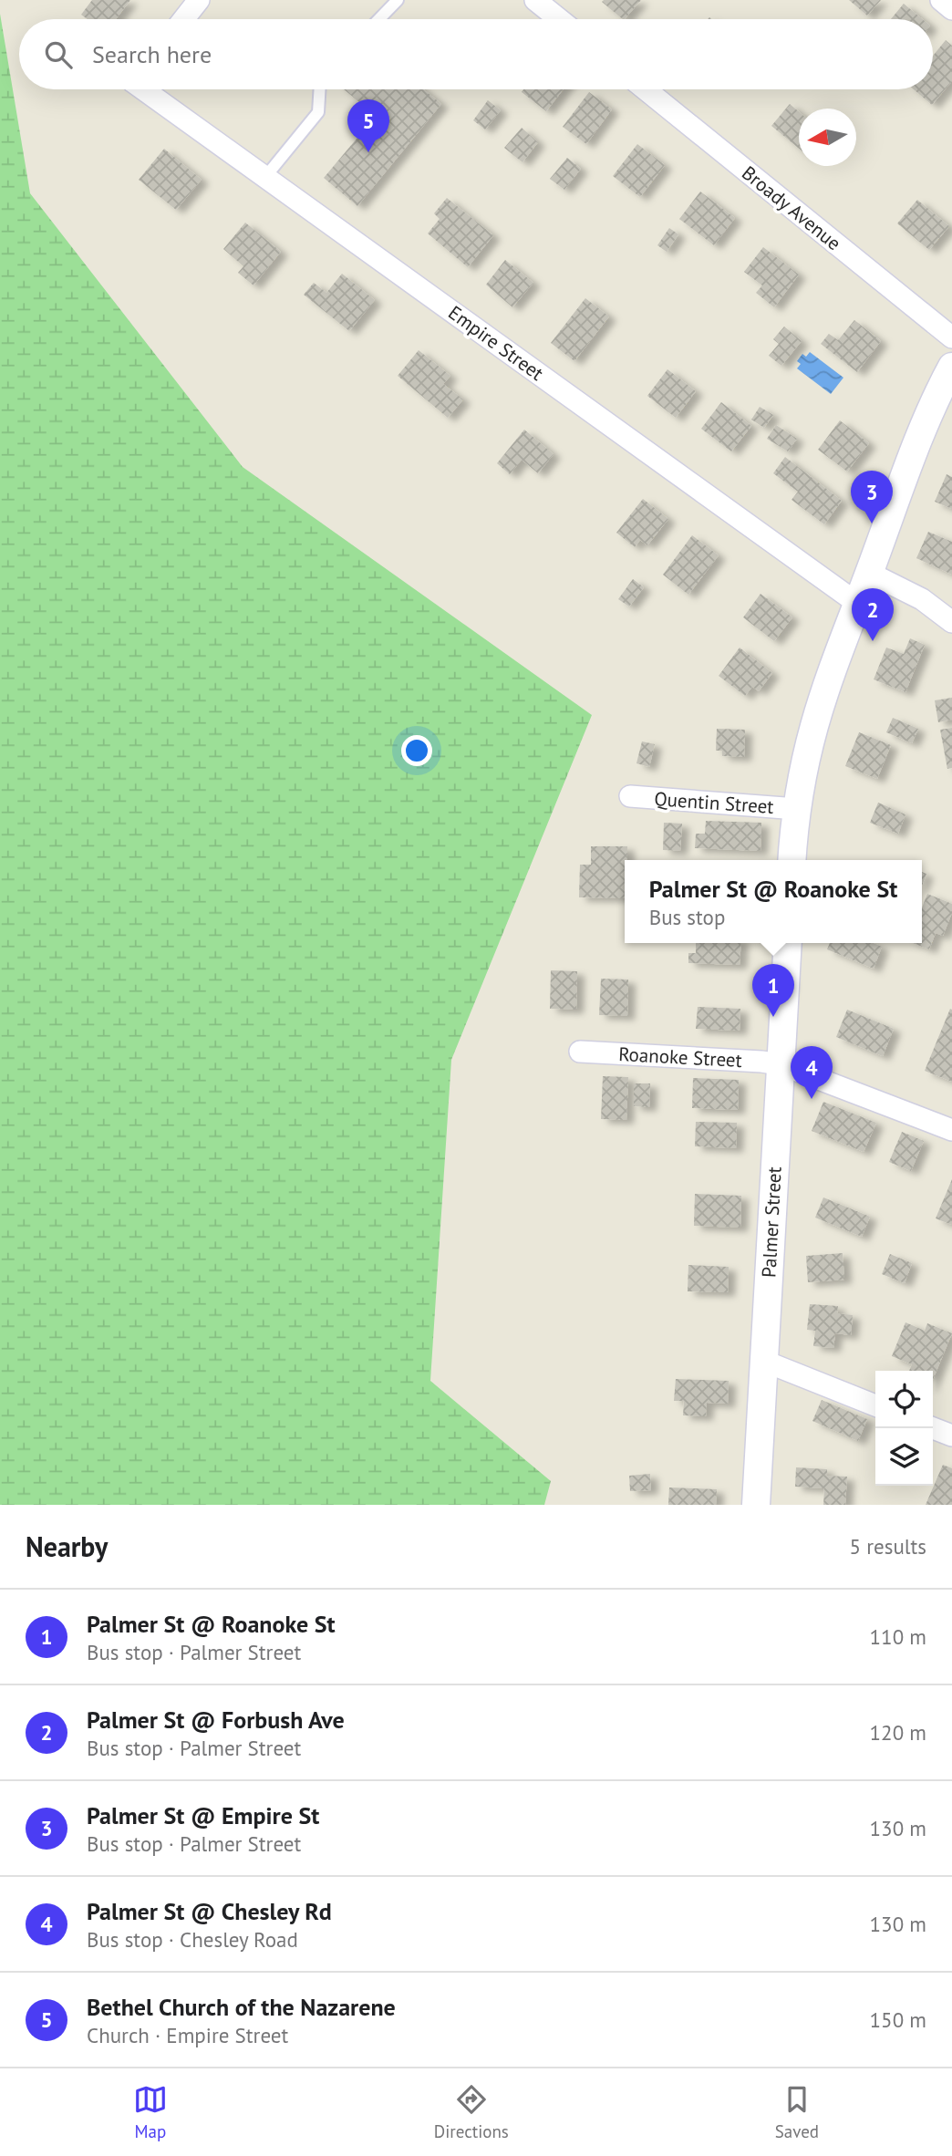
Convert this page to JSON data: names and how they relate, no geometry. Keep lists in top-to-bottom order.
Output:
{
  "streets": {
    "street": [
      "Broady Avenue",
      "Empire Street",
      "Quentin Street",
      "Roanoke Street",
      "Palmer Street"
    ]
  },
  "crossings": [
    ["Roanoke Street", "Palmer Street"]
  ],
  "north": "left",
  "page": {
    "search": "Search here",
    "pins": [
      "5",
      "3",
      "2",
      "1",
      "4"
    ],
    "popup": ["Palmer St @ Roanoke St", "Bus stop"],
    "heading": ["Nearby", "5 results"],
    "list": [
      {
        "mark": "1",
        "name": "Palmer St @ Roanoke St",
        "note": "Bus stop · Palmer Street",
        "value": "110 m"
      },
      {
        "mark": "2",
        "name": "Palmer St @ Forbush Ave",
        "note": "Bus stop · Palmer Street",
        "value": "120 m"
      },
      {
        "mark": "3",
        "name": "Palmer St @ Empire St",
        "note": "Bus stop · Palmer Street",
        "value": "130 m"
      },
      {
        "mark": "4",
        "name": "Palmer St @ Chesley Rd",
        "note": "Bus stop · Chesley Road",
        "value": "130 m"
      },
      {
        "mark": "5",
        "name": "Bethel Church of the Nazarene",
        "note": "Church · Empire Street",
        "value": "150 m"
      }
    ],
    "nav": ["Map", "Directions", "Saved"]
  }
}
